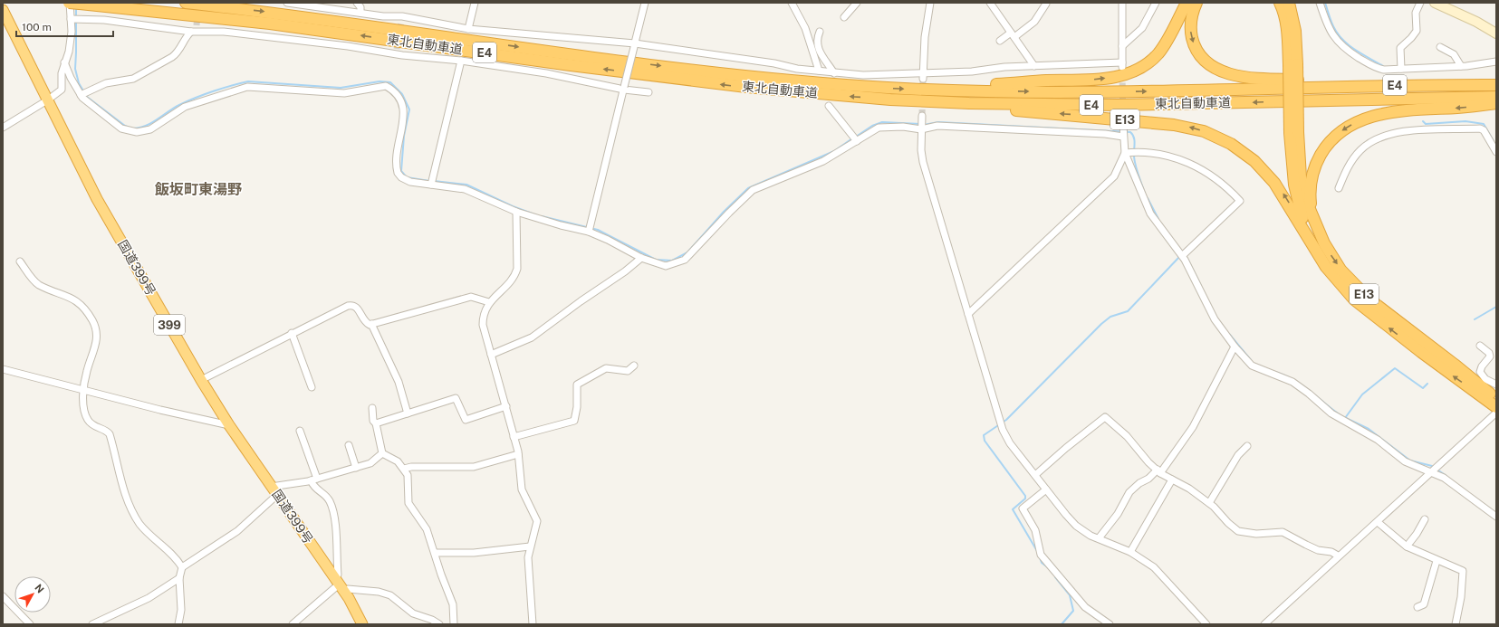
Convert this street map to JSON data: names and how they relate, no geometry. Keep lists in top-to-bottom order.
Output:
{
  "streets": {
    "highway": [
      "東北自動車道",
      "E4",
      "E13",
      "国道399号",
      "399"
    ]
  },
  "crossings": [
    ["東北自動車道", "E13"]
  ],
  "districts": ["飯坂町東湯野"],
  "scale_bar": "100 m",
  "north": "top right"
}
